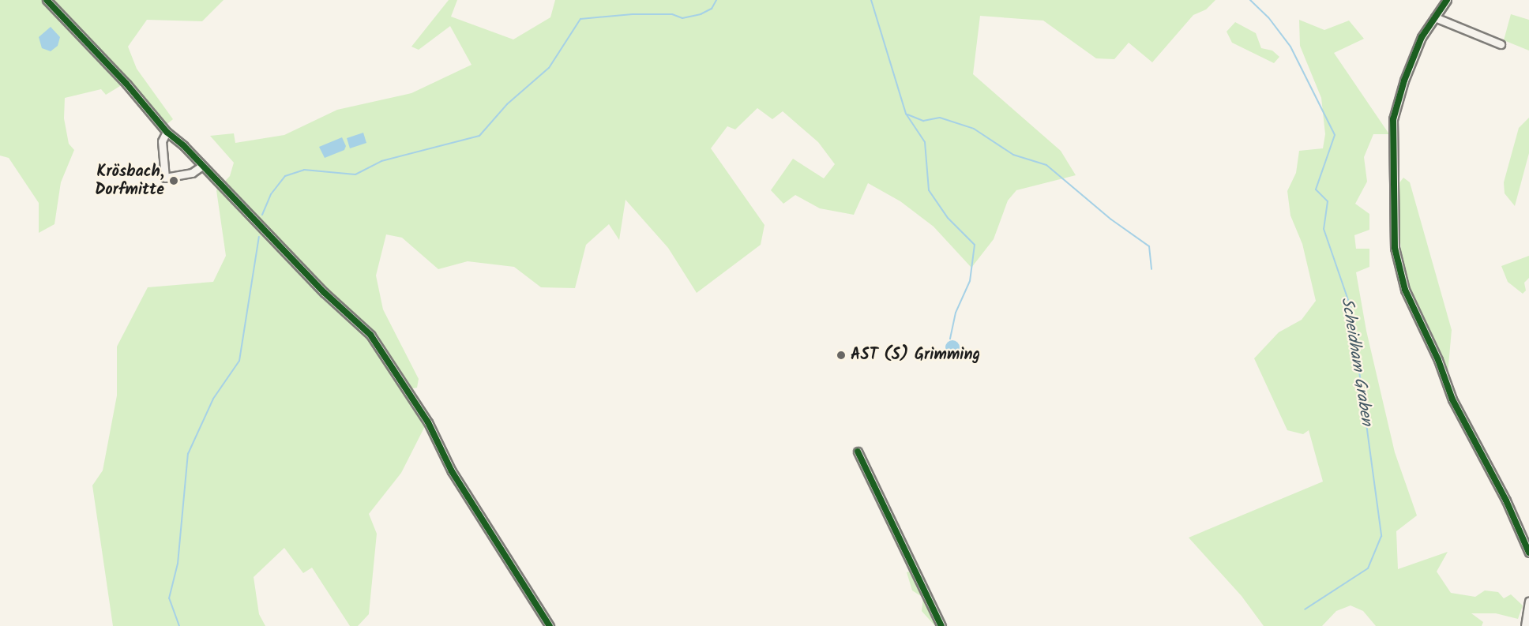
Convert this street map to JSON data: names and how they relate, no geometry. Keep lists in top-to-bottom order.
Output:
{
  "water": ["Scheidham Graben"],
  "places": ["Krösbach, Dorfmitte", "AST (S) Grimming"]
}
